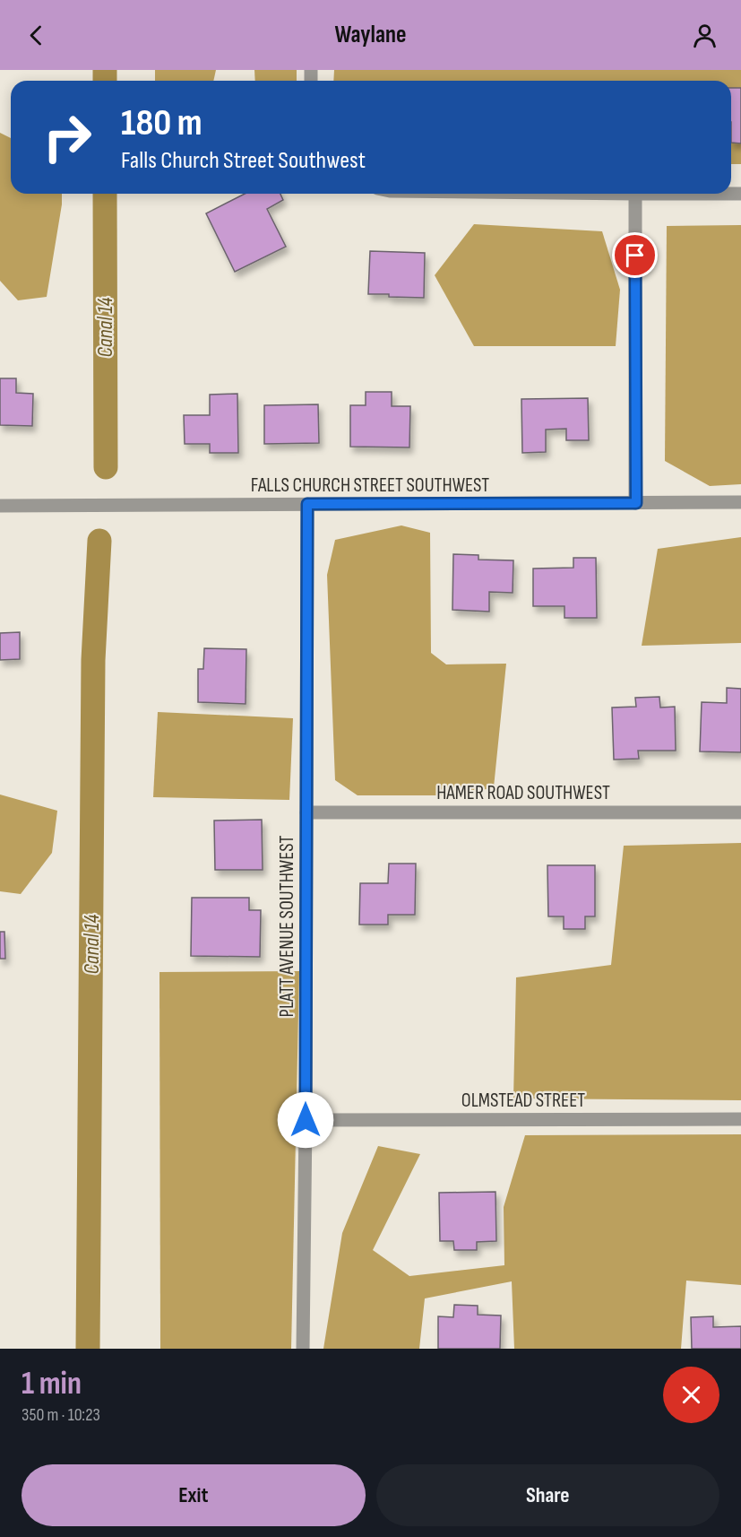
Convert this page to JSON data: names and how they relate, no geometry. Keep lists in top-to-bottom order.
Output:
{
  "streets": {
    "street": [
      "FALLS CHURCH STREET SOUTHWEST",
      "HAMER ROAD SOUTHWEST",
      "PLATT AVENUE SOUTHWEST",
      "OLMSTEAD STREET"
    ]
  },
  "crossings": [
    ["FALLS CHURCH STREET SOUTHWEST", "PLATT AVENUE SOUTHWEST"],
    ["HAMER ROAD SOUTHWEST", "PLATT AVENUE SOUTHWEST"],
    ["PLATT AVENUE SOUTHWEST", "OLMSTEAD STREET"]
  ],
  "water": ["Canal 14"],
  "page": {
    "header": "Waylane",
    "turn": ["180 m", "Falls Church Street Southwest"],
    "heading": ["1 min", "350 m · 10:23"],
    "buttons": ["Exit", "Share"]
  }
}
